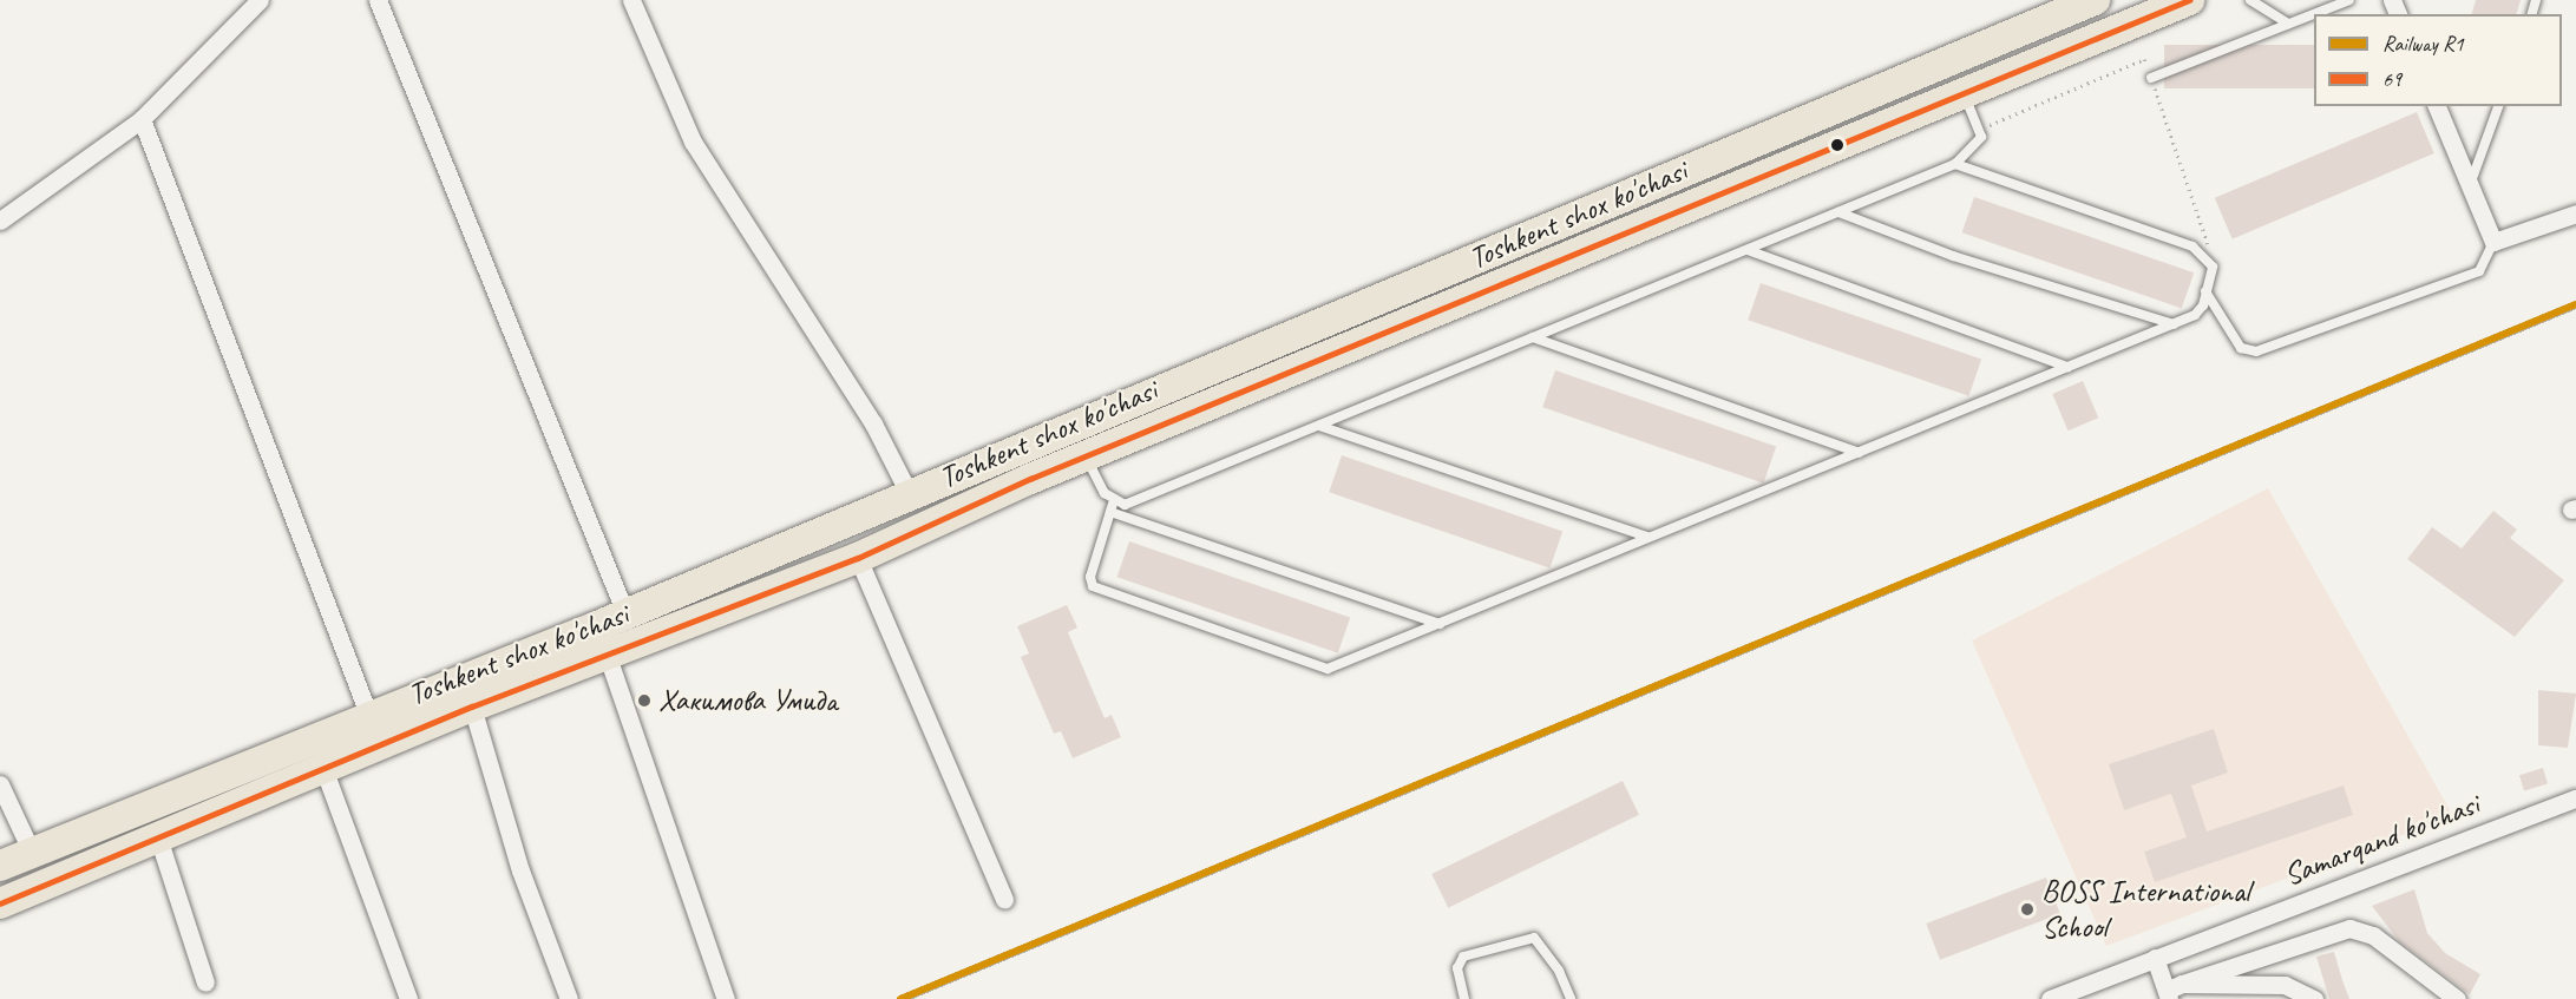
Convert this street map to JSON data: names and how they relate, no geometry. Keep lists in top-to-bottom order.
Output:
{
  "streets": {
    "main road": ["Toshkent shox ko'chasi"],
    "street": ["Samarqand ko'chasi"]
  },
  "places": ["Хакимова Умида", "BOSS International School"],
  "lines": ["transit line 69", "rail line R1"],
  "legend": ["Railway R1", "69"]
}
